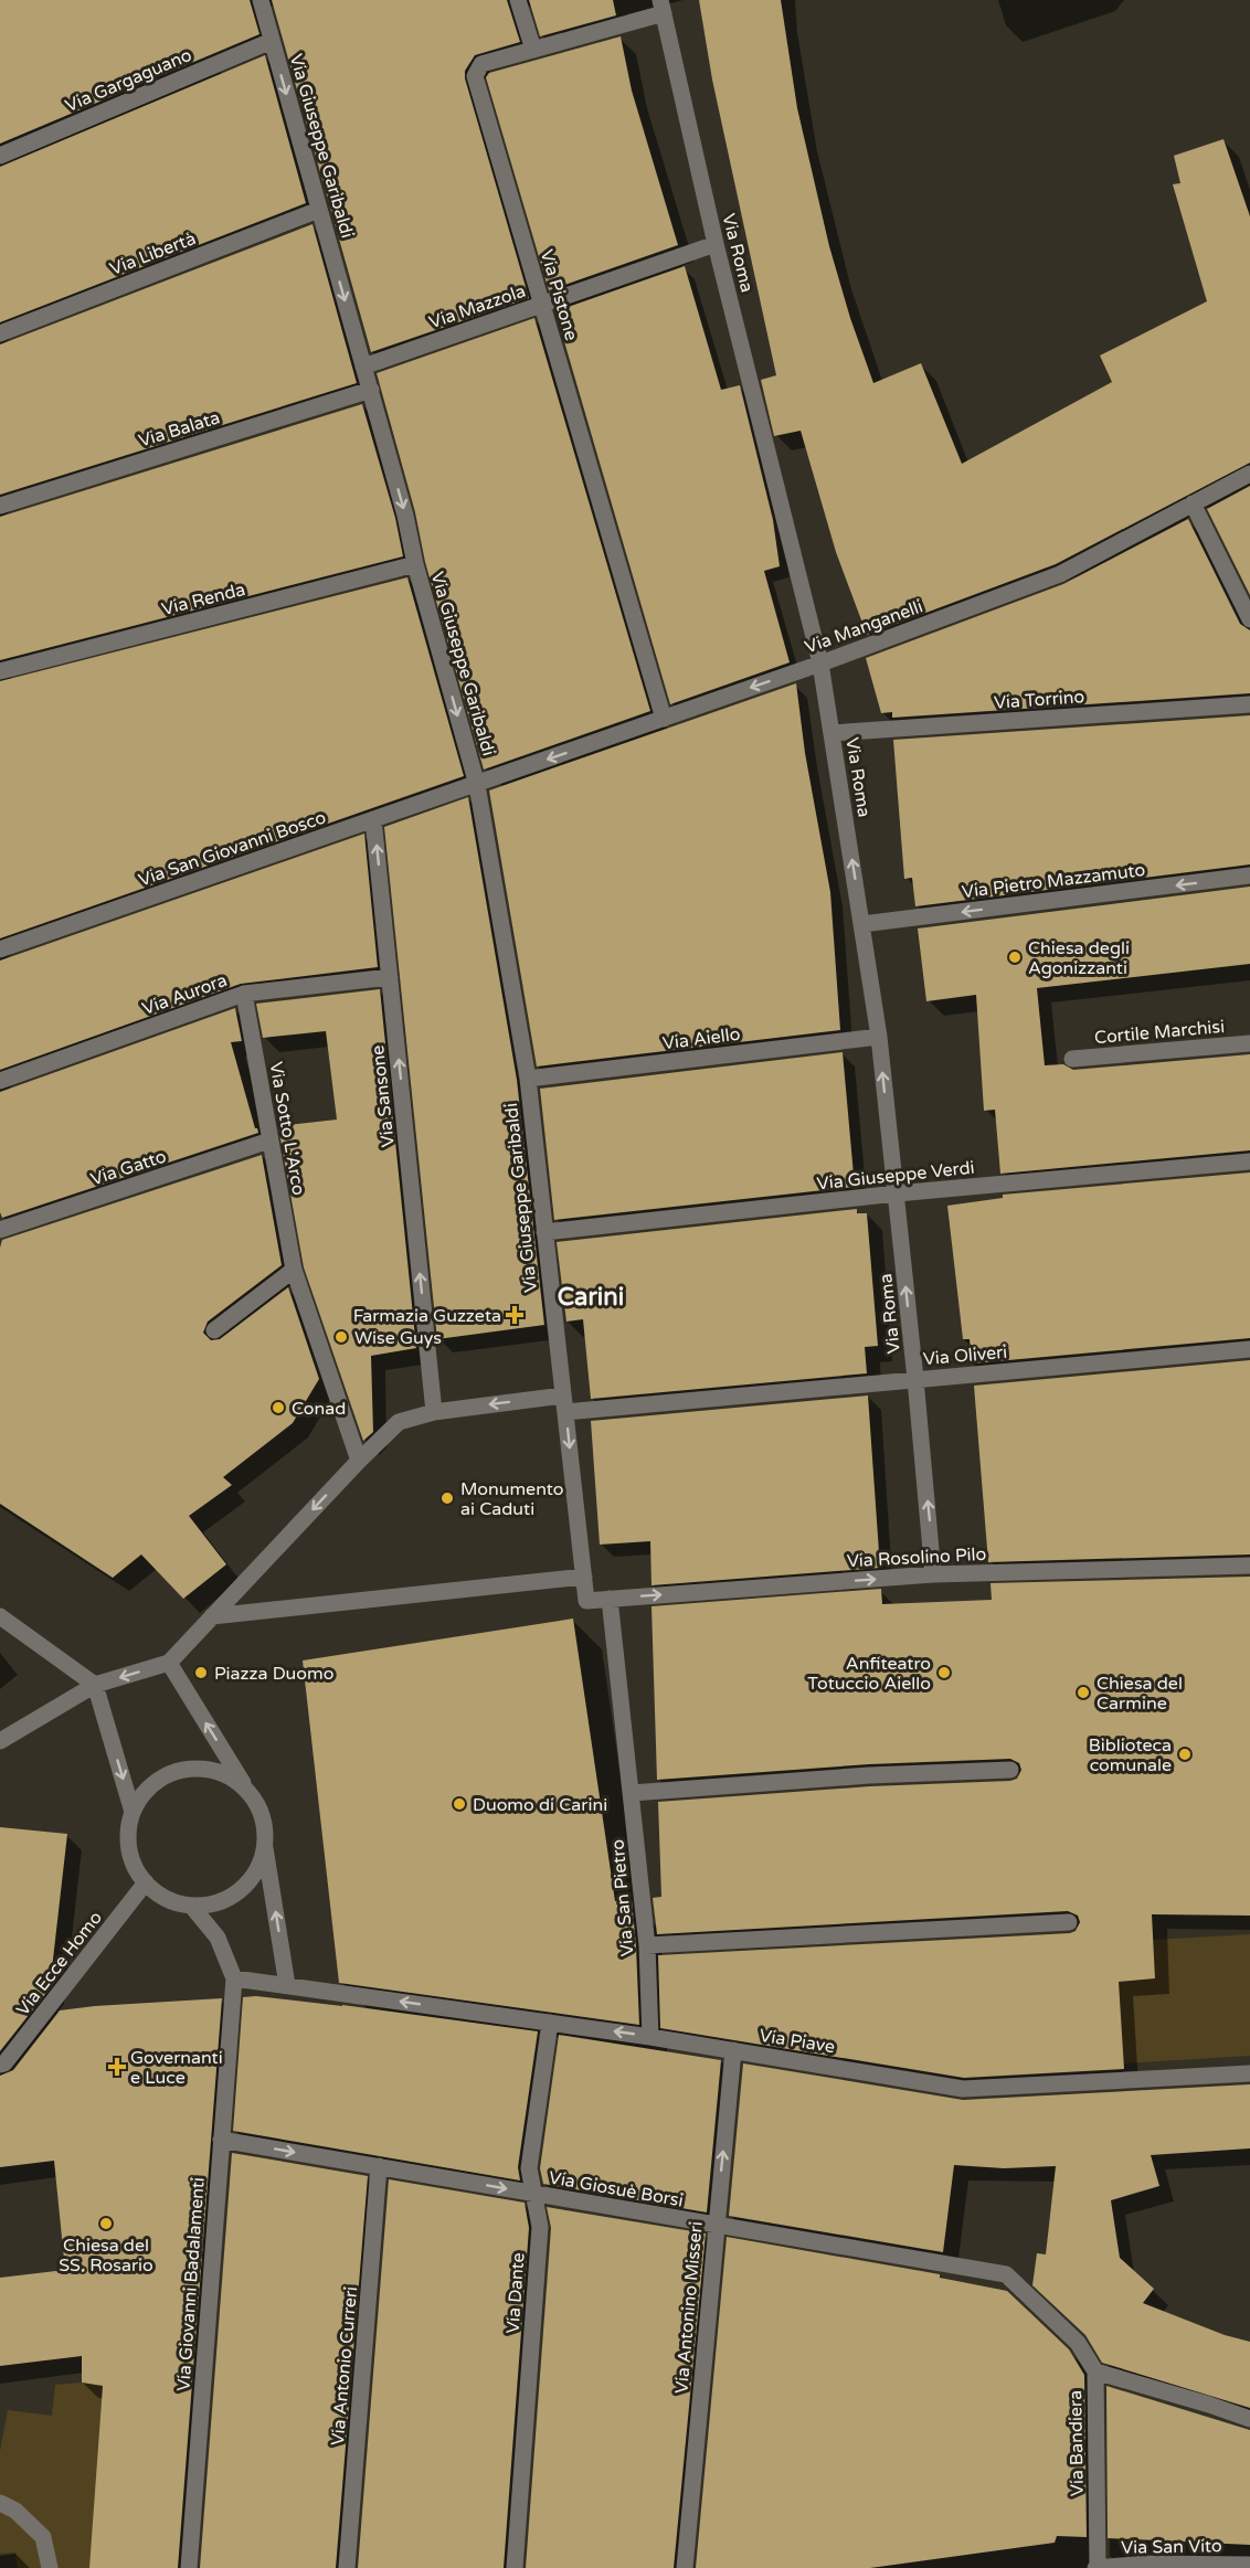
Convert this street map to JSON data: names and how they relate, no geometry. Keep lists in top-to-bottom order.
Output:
{
  "streets": {
    "street": [
      "Via Gargaguano",
      "Via Giuseppe Garibaldi",
      "Via Libertà",
      "Via Roma",
      "Via Pistone",
      "Via Mazzola",
      "Via Balata",
      "Via Renda",
      "Via Manganelli",
      "Via Torrino",
      "Via San Giovanni Bosco",
      "Via Pietro Mazzamuto",
      "Via Aurora",
      "Cortile Marchisi",
      "Via Aiello",
      "Via Sansone",
      "Via Sotto L'Arco",
      "Via Gatto",
      "Via Giuseppe Verdi",
      "Via Oliveri",
      "Via Rosolino Pilo",
      "Via San Pietro",
      "Via Ecce Homo",
      "Via Piave",
      "Via Giosuè Borsi",
      "Via Giovanni Badalamenti",
      "Via Dante",
      "Via Antonino Misseri",
      "Via Antonio Curreri",
      "Via Bandiera",
      "Via San Vito"
    ]
  },
  "crossings": [
    ["Via Gargaguano", "Via Giuseppe Garibaldi"],
    ["Via Giuseppe Garibaldi", "Via Libertà"],
    ["Via Giuseppe Garibaldi", "Via Mazzola"],
    ["Via Giuseppe Garibaldi", "Via Balata"],
    ["Via Giuseppe Garibaldi", "Via Renda"],
    ["Via Giuseppe Garibaldi", "Via Manganelli"],
    ["Via Giuseppe Garibaldi", "Via San Giovanni Bosco"],
    ["Via Giuseppe Garibaldi", "Via Aiello"],
    ["Via Giuseppe Garibaldi", "Via Giuseppe Verdi"],
    ["Via Giuseppe Garibaldi", "Via Oliveri"],
    ["Via Giuseppe Garibaldi", "Via Rosolino Pilo"],
    ["Via Roma", "Via Pistone"],
    ["Via Roma", "Via Mazzola"],
    ["Via Roma", "Via Manganelli"],
    ["Via Roma", "Via Torrino"],
    ["Via Roma", "Via Pietro Mazzamuto"],
    ["Via Roma", "Via Aiello"],
    ["Via Roma", "Via Giuseppe Verdi"],
    ["Via Roma", "Via Oliveri"],
    ["Via Roma", "Via Rosolino Pilo"],
    ["Via Pistone", "Via Mazzola"],
    ["Via Pistone", "Via Manganelli"],
    ["Via Manganelli", "Via San Giovanni Bosco"],
    ["Via San Giovanni Bosco", "Via Sansone"],
    ["Via Aurora", "Via Sansone"],
    ["Via Aurora", "Via Sotto L'Arco"],
    ["Via Sotto L'Arco", "Via Gatto"],
    ["Via Rosolino Pilo", "Via San Pietro"],
    ["Via San Pietro", "Via Piave"],
    ["Via Piave", "Via Giovanni Badalamenti"],
    ["Via Piave", "Via Dante"],
    ["Via Piave", "Via Antonino Misseri"],
    ["Via Giosuè Borsi", "Via Giovanni Badalamenti"],
    ["Via Giosuè Borsi", "Via Dante"],
    ["Via Giosuè Borsi", "Via Antonino Misseri"],
    ["Via Giosuè Borsi", "Via Antonio Curreri"],
    ["Via Giosuè Borsi", "Via Bandiera"],
    ["Via Bandiera", "Via San Vito"]
  ],
  "one_way": [
    "Via Giuseppe Garibaldi",
    "Via Roma",
    "Via Manganelli",
    "Via Pietro Mazzamuto",
    "Via Sansone",
    "Via Rosolino Pilo",
    "Via Piave",
    "Via Giosuè Borsi"
  ],
  "districts": ["Carini"],
  "places": {
    "other": [
      "Chiesa degli Agonizzanti",
      "Wise Guys",
      "Conad",
      "Monumento ai Caduti",
      "Piazza Duomo",
      "Anfiteatro Totuccio Aiello",
      "Chiesa del Carmine",
      "Biblioteca comunale",
      "Duomo di Carini",
      "Chiesa del SS. Rosario"
    ],
    "health": ["Farmazia Guzzeta", "Governanti e Luce"]
  }
}
